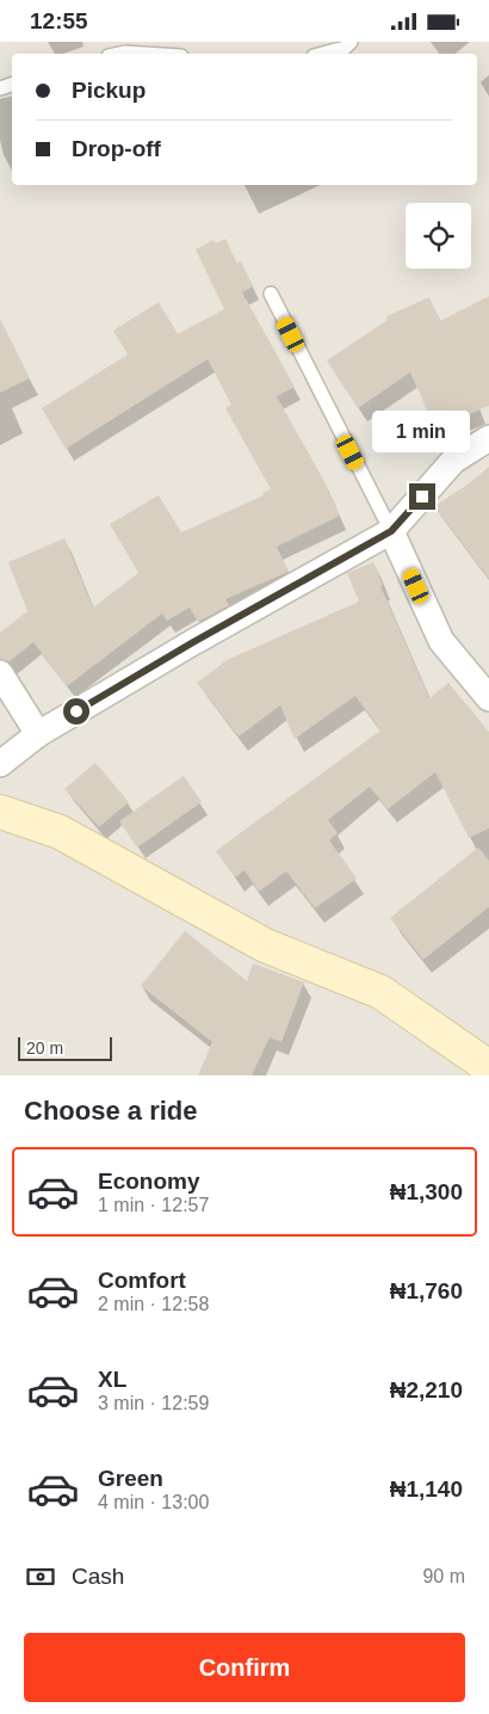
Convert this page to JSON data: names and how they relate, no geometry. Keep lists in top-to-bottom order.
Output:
{
  "scale_bar": "20 m",
  "page": {
    "status": "12:55",
    "banner": ["Pickup", "Drop-off"],
    "bubble": "1 min",
    "scale": "20 m",
    "heading": "Choose a ride",
    "list": [
      {
        "name": "Economy",
        "note": "1 min · 12:57",
        "value": "₦1,300"
      },
      {
        "name": "Comfort",
        "note": "2 min · 12:58",
        "value": "₦1,760"
      },
      {
        "name": "XL",
        "note": "3 min · 12:59",
        "value": "₦2,210"
      },
      {
        "name": "Green",
        "note": "4 min · 13:00",
        "value": "₦1,140"
      }
    ],
    "pay": ["Cash", "90 m"],
    "buttons": "Confirm"
  }
}
